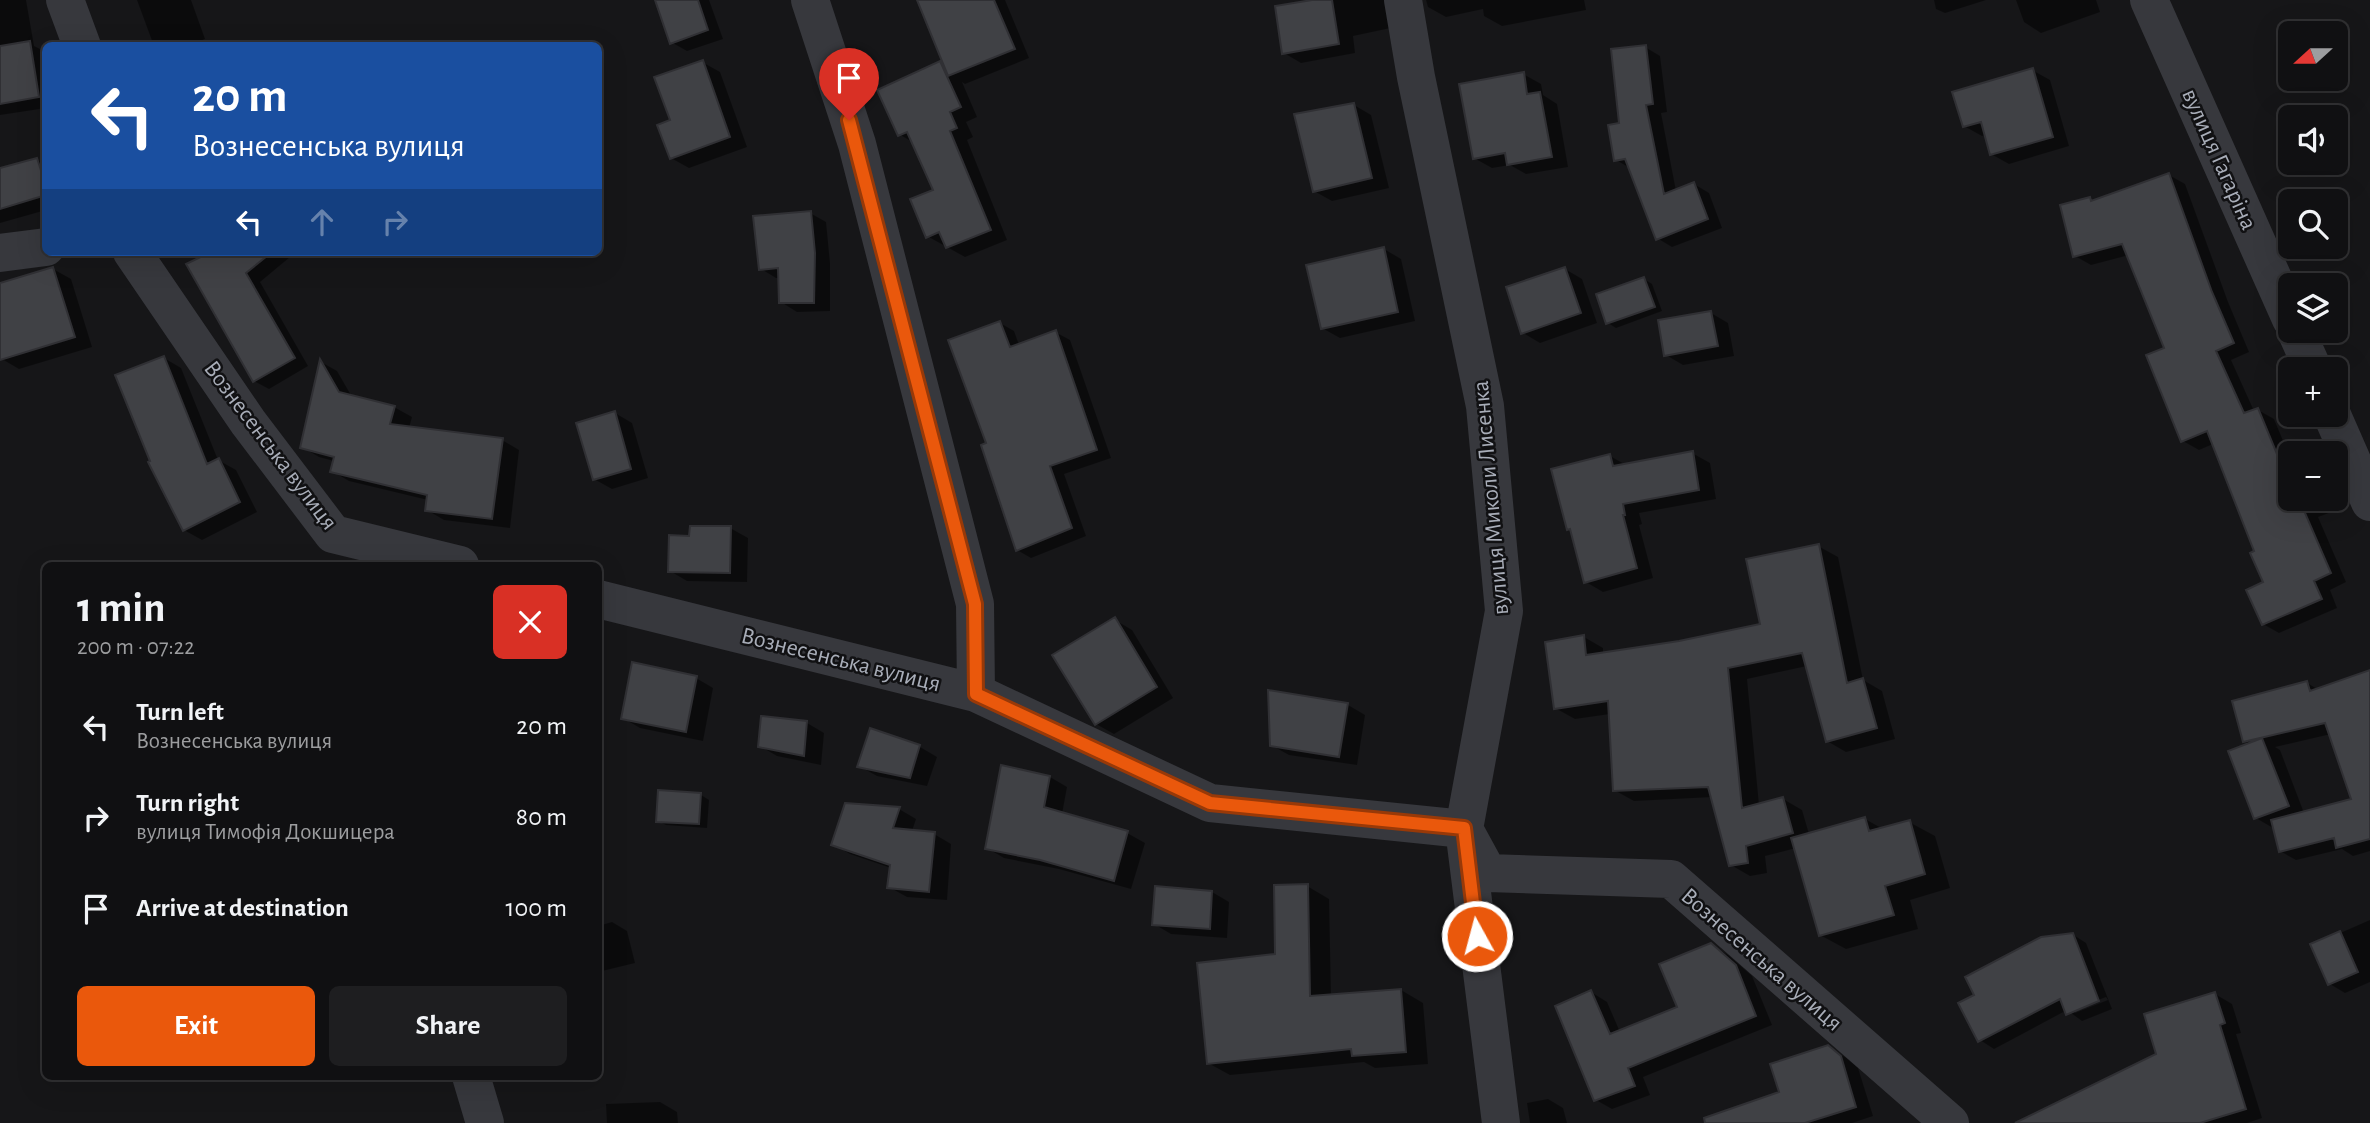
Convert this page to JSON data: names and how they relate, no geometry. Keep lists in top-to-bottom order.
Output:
{
  "streets": {
    "street": ["вулиця Гагаріна", "Вознесенська вулиця", "вулиця Миколи Лисенка"]
  },
  "crossings": [
    ["Вознесенська вулиця", "вулиця Миколи Лисенка"]
  ],
  "north": "left",
  "page": {
    "map_buttons": ["+", "−"],
    "turn": ["20 m", "Вознесенська вулиця"],
    "heading": ["1 min", "200 m · 07:22"],
    "list": [
      {
        "name": "Turn left",
        "note": "Вознесенська вулиця",
        "value": "20 m"
      },
      {
        "name": "Turn right",
        "note": "вулиця Тимофія Докшицера",
        "value": "80 m"
      },
      {
        "name": "Arrive at destination",
        "value": "100 m"
      }
    ],
    "buttons": ["Exit", "Share"]
  }
}
